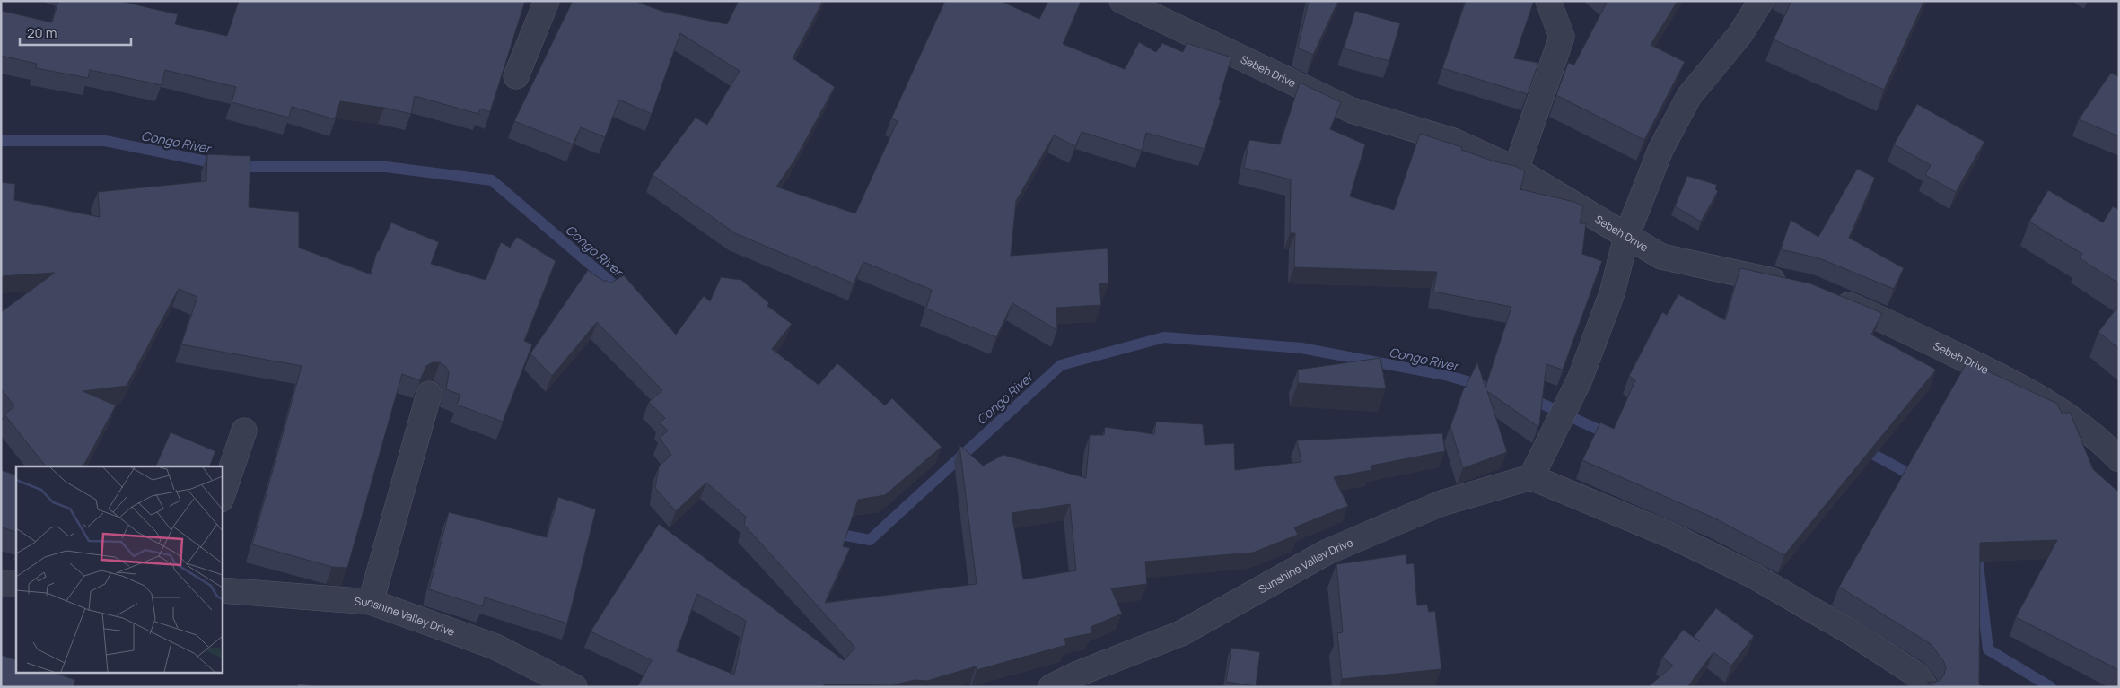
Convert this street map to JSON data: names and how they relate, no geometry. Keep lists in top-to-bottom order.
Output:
{
  "streets": {
    "street": ["Sebeh Drive", "Sunshine Valley Drive"]
  },
  "water": ["Congo River"],
  "scale_bar": "20 m"
}
